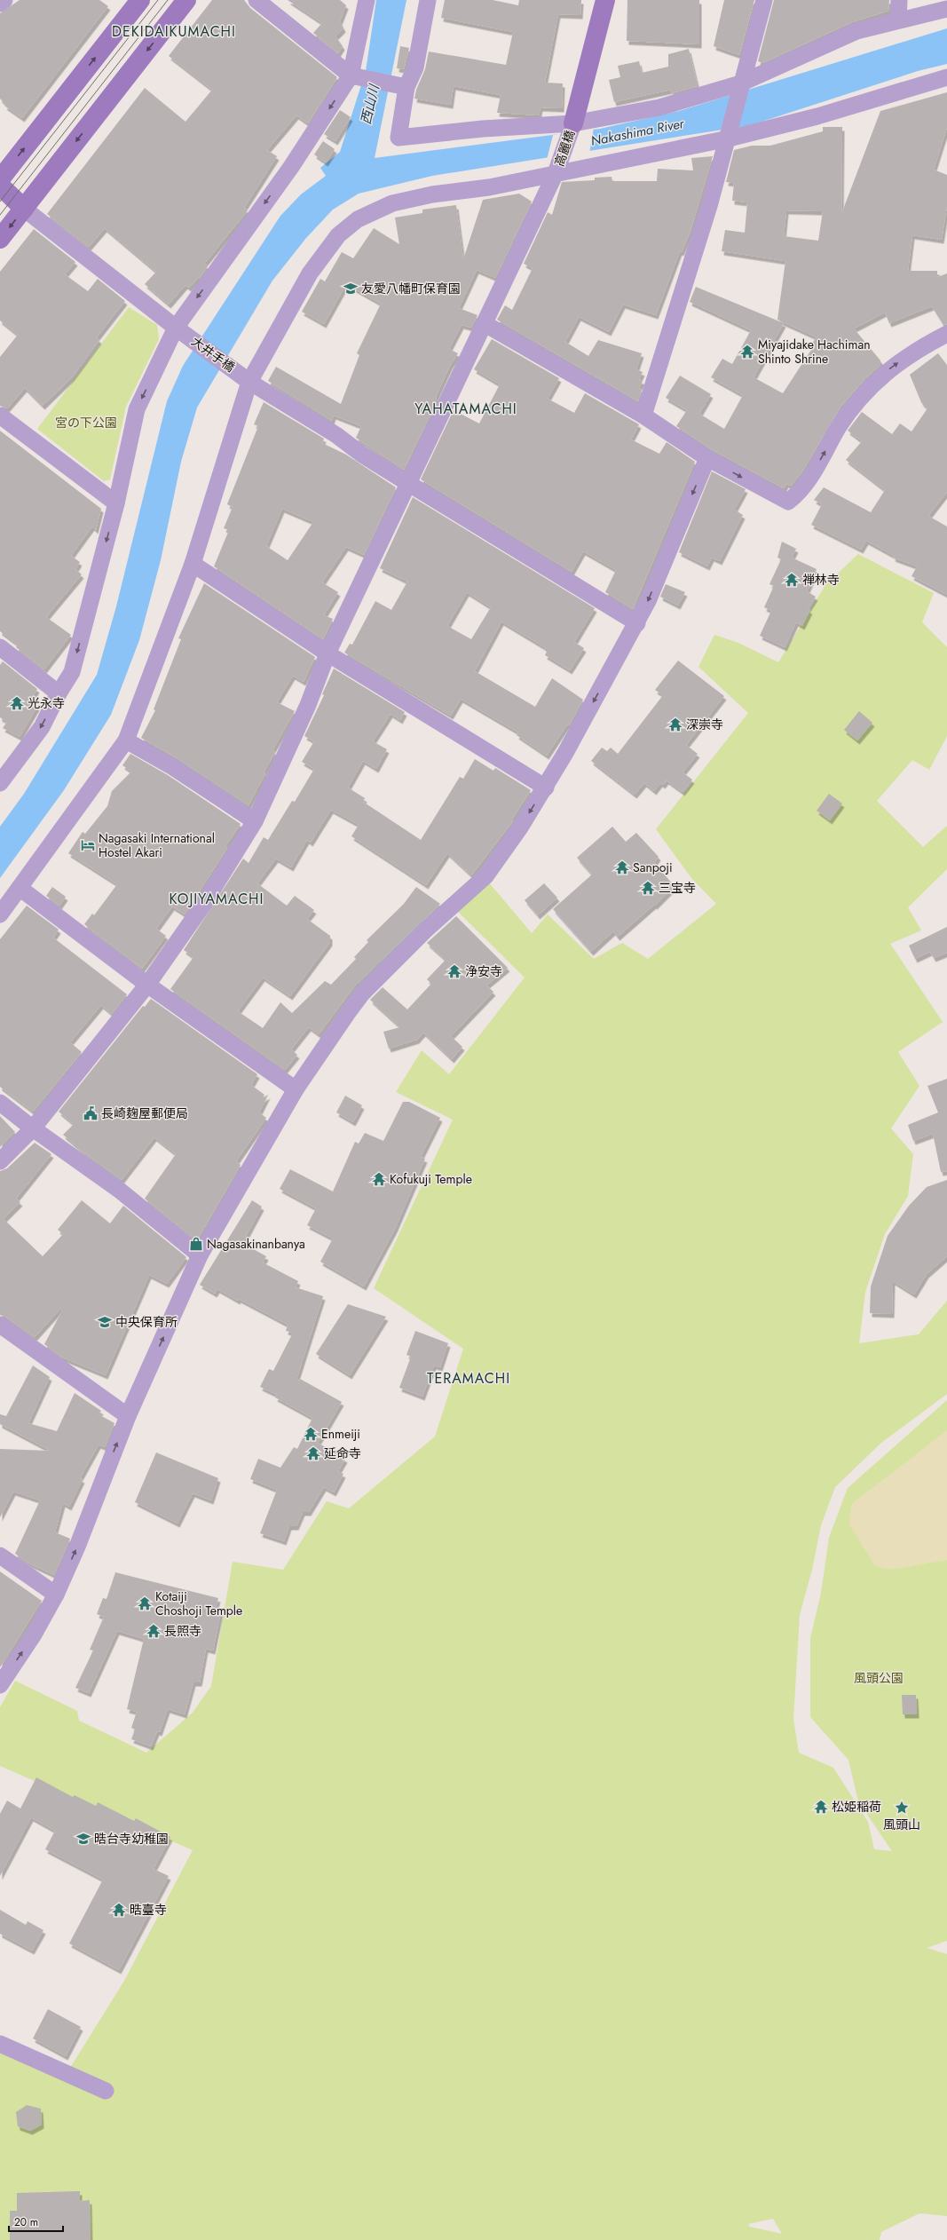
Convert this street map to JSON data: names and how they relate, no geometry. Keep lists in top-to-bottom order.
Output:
{
  "streets": {
    "street": ["高麗橋", "大井手橋"]
  },
  "crossings": [
    ["高麗橋", "大井手橋"]
  ],
  "districts": [
    "DEKIDAIKUMACHI",
    "YAHATAMACHI",
    "KOJIYAMACHI",
    "TERAMACHI"
  ],
  "water": ["西山川", "Nakashima River"],
  "parks": ["宮の下公園", "風頭公園"],
  "places": {
    "school or university": ["友愛八幡町保育園", "中央保育所", "晧台寺幼稚園"],
    "temple": [
      "Miyajidake Hachiman Shinto Shrine",
      "禅林寺",
      "光永寺",
      "深崇寺",
      "Sanpoji",
      "三宝寺",
      "浄安寺",
      "Kofukuji Temple",
      "Enmeiji",
      "延命寺",
      "Kotaiji Choshoji Temple",
      "長照寺",
      "松姫稲荷",
      "晧臺寺"
    ],
    "hotel": ["Nagasaki International Hostel Akari"],
    "public building": ["長崎麹屋郵便局"],
    "shop": ["Nagasakinanbanya"],
    "place": ["風頭山"]
  },
  "scale_bar": "20 m"
}
